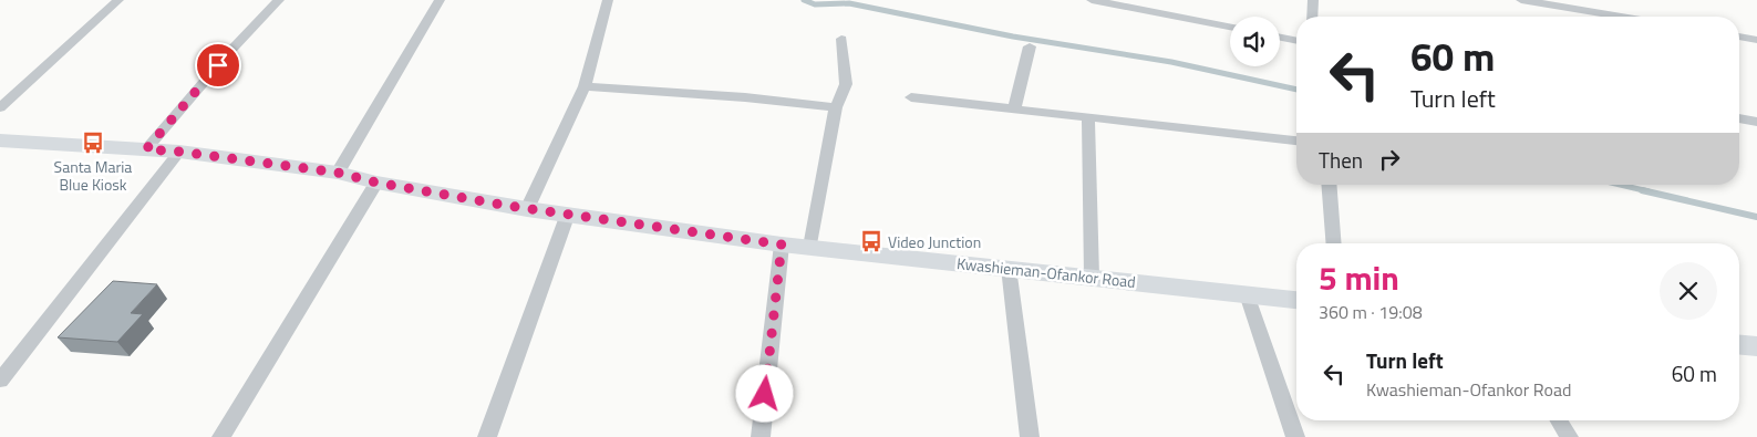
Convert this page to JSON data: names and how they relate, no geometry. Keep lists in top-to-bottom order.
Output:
{
  "streets": {
    "main road": ["Kwashieman-Ofankor Road"]
  },
  "places": {
    "bus stop": ["Santa Maria Blue Kiosk", "Video Junction"]
  },
  "page": {
    "turn": ["60 m", "Turn left"],
    "then": "Then",
    "heading": ["5 min", "360 m · 19:08"],
    "list": [
      {
        "name": "Turn left",
        "note": "Kwashieman-Ofankor Road",
        "value": "60 m"
      }
    ]
  }
}
